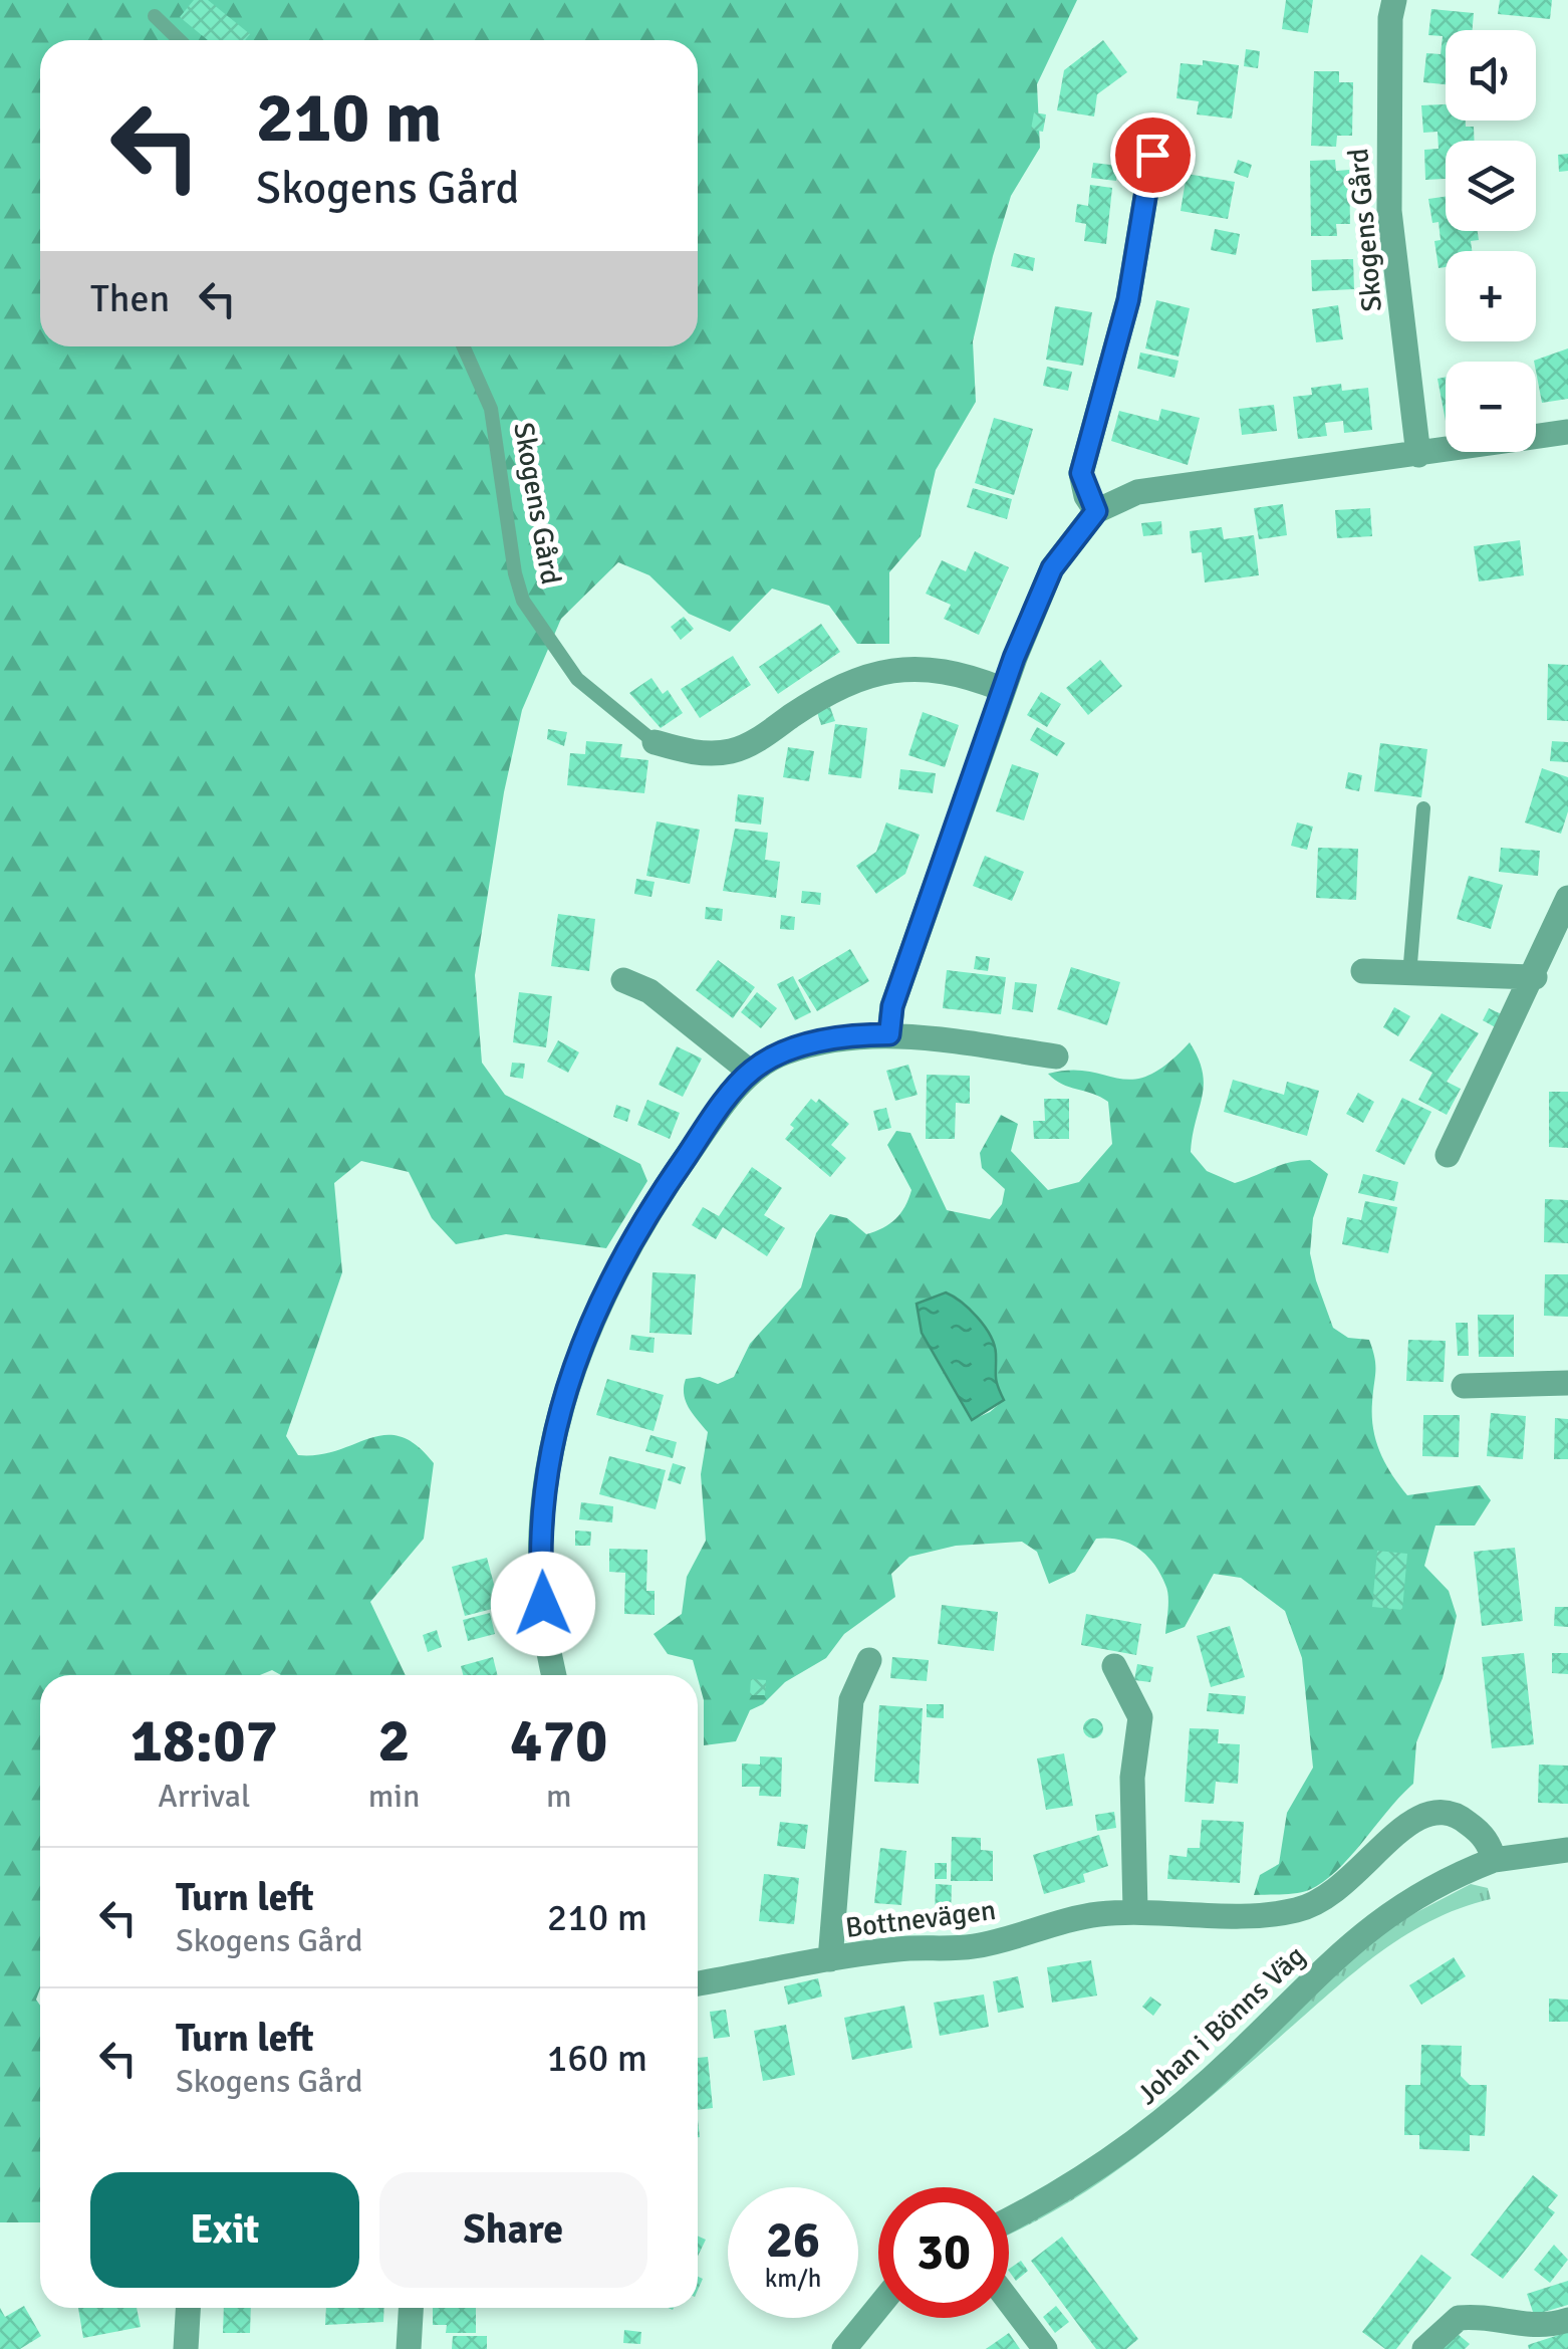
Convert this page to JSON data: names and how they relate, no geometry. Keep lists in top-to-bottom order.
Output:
{
  "streets": {
    "street": ["Skogens Gård", "Bottnevägen", "Johan i Bönns Väg"]
  },
  "crossings": [
    ["Bottnevägen", "Johan i Bönns Väg"]
  ],
  "page": {
    "map_buttons": ["+", "−"],
    "turn": ["210 m", "Skogens Gård"],
    "then": "Then",
    "eta": [
      "18:07",
      "Arrival",
      "2",
      "min",
      "470",
      "m"
    ],
    "list": [
      {
        "name": "Turn left",
        "note": "Skogens Gård",
        "value": "210 m"
      },
      {
        "name": "Turn left",
        "note": "Skogens Gård",
        "value": "160 m"
      }
    ],
    "buttons": ["Exit", "Share"],
    "speed": "26 km/h",
    "limit": "30"
  }
}
